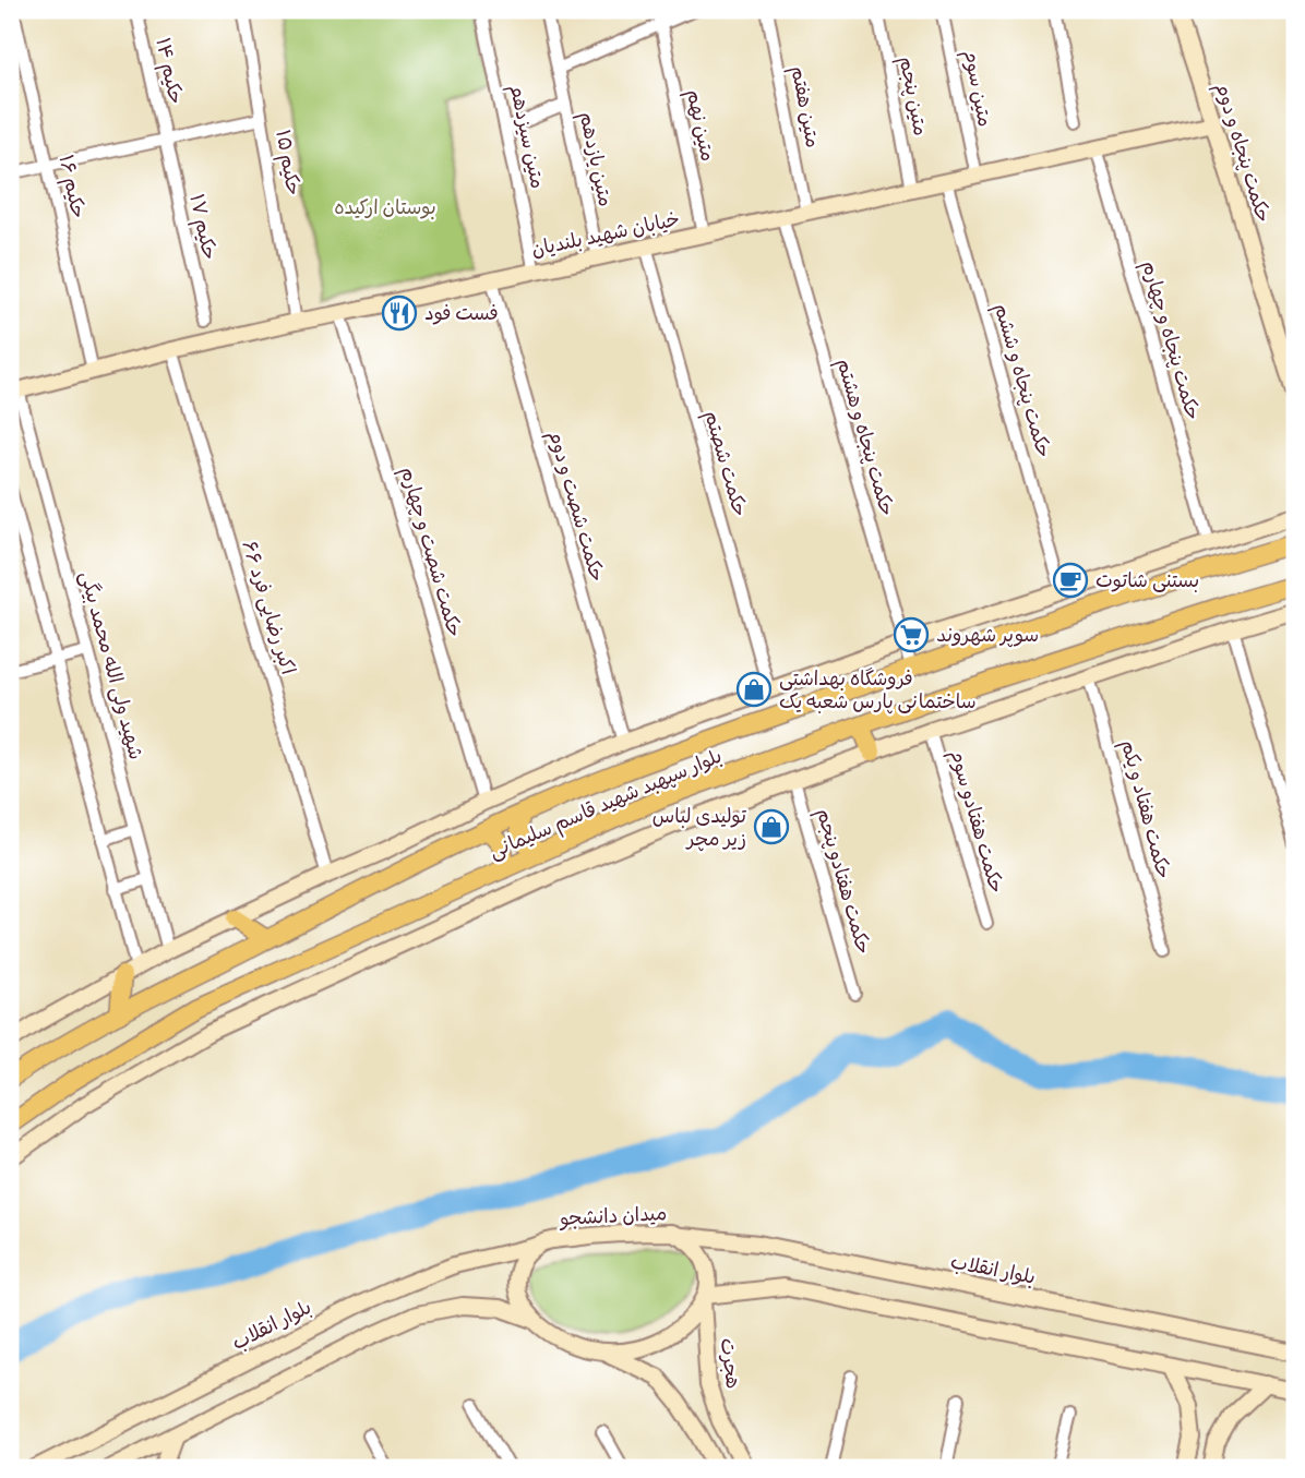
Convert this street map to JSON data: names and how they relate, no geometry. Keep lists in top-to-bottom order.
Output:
{
  "streets": {
    "main road": ["بلوار سپهبد شهید قاسم سلیمانی"],
    "street": [
      "حکیم ۱۴",
      "متین سوم",
      "متین پنجم",
      "متین هفتم",
      "متین نهم",
      "متین سیزدهم",
      "حکمت پنجاه و دوم",
      "متین یازدهم",
      "حکیم ۱۵",
      "حکیم ۱۶",
      "حکیم ۱۷",
      "خیابان شهید بلندیان",
      "حکمت پنجاه و چهارم",
      "حکمت پنجاه و ششم",
      "حکمت پنجاه و هشتم",
      "حکمت شصتم",
      "حکمت شصت و دوم",
      "حکمت شصت و چهارم",
      "۶۶ اکبر رضایی فرد",
      "شهید ولی الله محمد بیگی",
      "حکمت هفتاد و یکم",
      "حکمت هفتادو سوم",
      "حکمت هفتادو پنجم",
      "میدان دانشجو",
      "بلوار انقلاب",
      "هجرت"
    ]
  },
  "crossings": [
    ["حکیم ۱۴", "حکیم ۱۷"],
    ["متین سوم", "خیابان شهید بلندیان"],
    ["متین پنجم", "خیابان شهید بلندیان"],
    ["متین هفتم", "خیابان شهید بلندیان"],
    ["متین نهم", "خیابان شهید بلندیان"],
    ["متین سیزدهم", "خیابان شهید بلندیان"],
    ["حکمت پنجاه و دوم", "خیابان شهید بلندیان"],
    ["متین یازدهم", "خیابان شهید بلندیان"],
    ["حکیم ۱۵", "خیابان شهید بلندیان"],
    ["حکیم ۱۶", "خیابان شهید بلندیان"],
    ["خیابان شهید بلندیان", "حکمت پنجاه و چهارم"],
    ["خیابان شهید بلندیان", "حکمت پنجاه و ششم"],
    ["خیابان شهید بلندیان", "حکمت پنجاه و هشتم"],
    ["خیابان شهید بلندیان", "حکمت شصتم"],
    ["خیابان شهید بلندیان", "حکمت شصت و دوم"],
    ["خیابان شهید بلندیان", "حکمت شصت و چهارم"],
    ["خیابان شهید بلندیان", "۶۶ اکبر رضایی فرد"],
    ["خیابان شهید بلندیان", "شهید ولی الله محمد بیگی"],
    ["حکمت پنجاه و هشتم", "بلوار سپهبد شهید قاسم سلیمانی"],
    ["میدان دانشجو", "بلوار انقلاب"],
    ["میدان دانشجو", "هجرت"],
    ["بلوار انقلاب", "هجرت"]
  ],
  "parks": ["بوستان ارکیده"],
  "places": {
    "restaurant": ["فست فود"],
    "cafe": ["بستنی شاتوت"],
    "supermarket": ["سوپر شهروند"],
    "shop": ["فروشگاه بهداشتی ساختمانی پارس شعبه یک", "تولیدی لباس زیر مچر"]
  }
}
